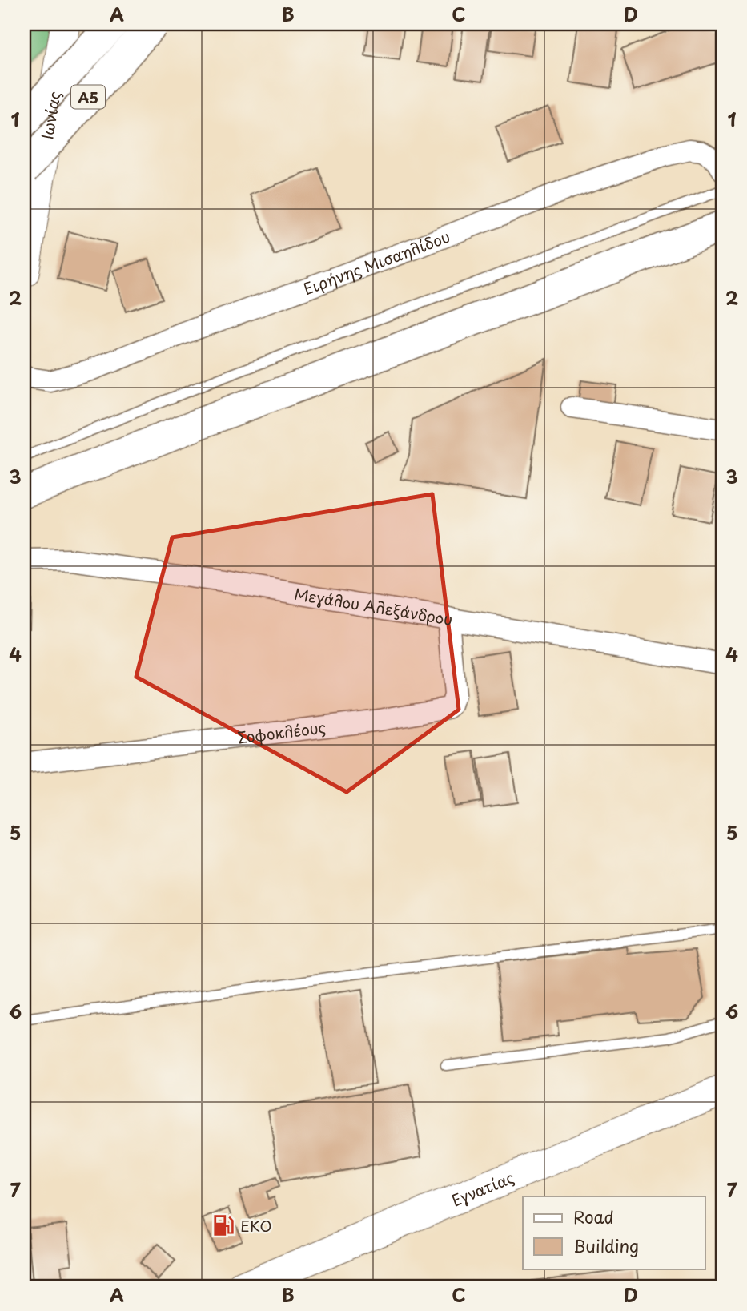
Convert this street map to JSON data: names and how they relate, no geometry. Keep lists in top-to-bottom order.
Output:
{
  "streets": {
    "highway": ["Α5"],
    "main road": ["Ιωνίας", "Εγνατίας"],
    "street": ["Ειρήνης Μισαηλίδου", "Μεγάλου Αλεξάνδρου", "Σοφοκλέους"]
  },
  "crossings": [
    ["Μεγάλου Αλεξάνδρου", "Σοφοκλέους"]
  ],
  "places": {
    "fuel station": ["EKO"]
  },
  "legend": ["Road", "Building"],
  "grid": {
    "columns": [
      "A",
      "B",
      "C",
      "D"
    ],
    "rows": [
      "1",
      "2",
      "3",
      "4",
      "5",
      "6",
      "7"
    ]
  }
}
